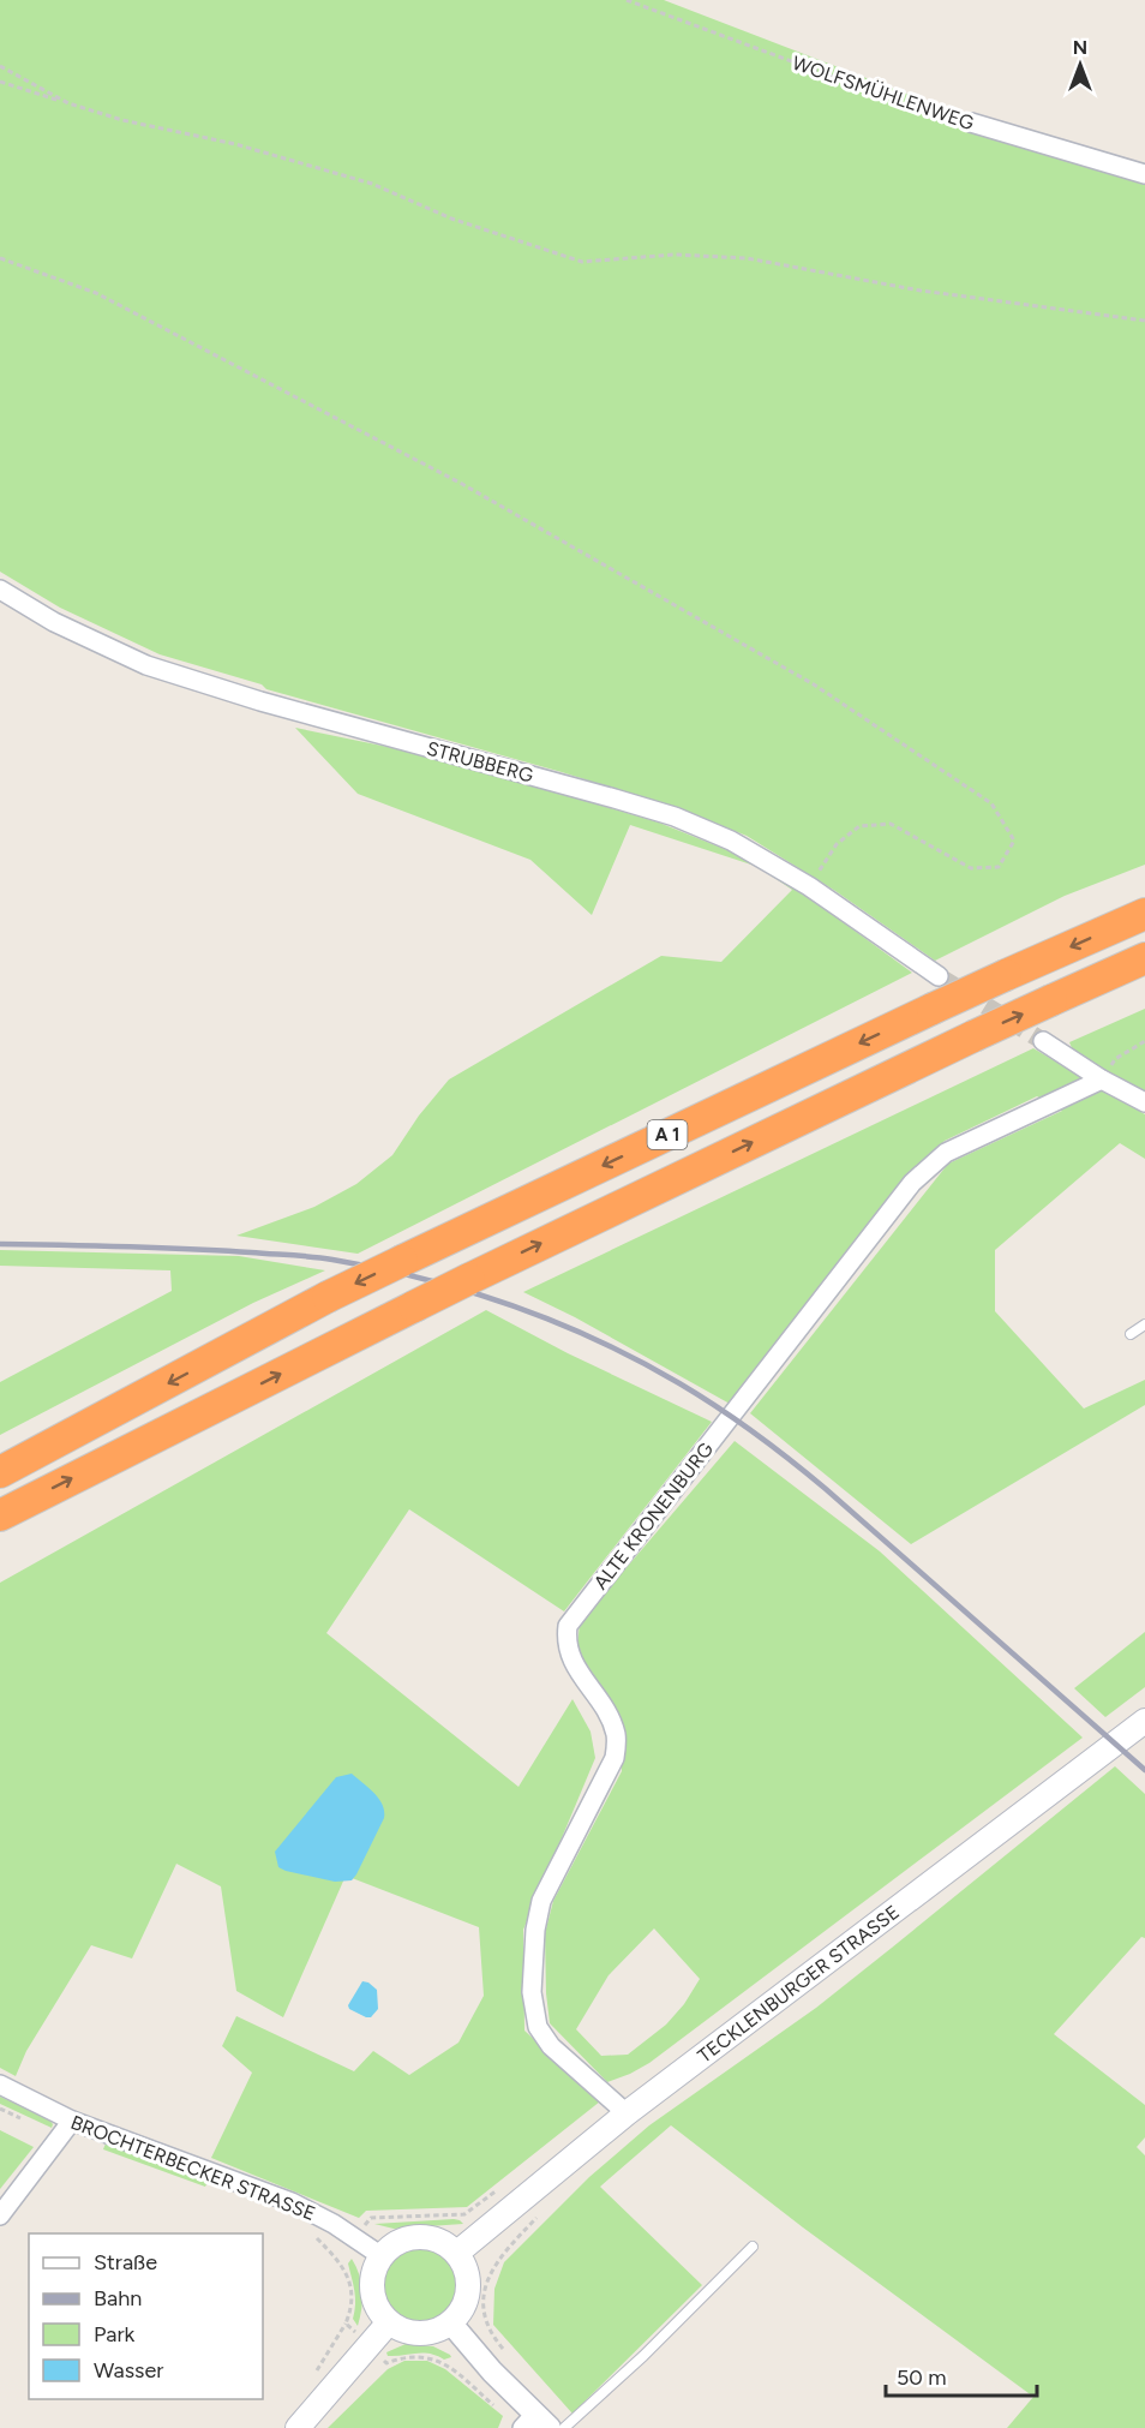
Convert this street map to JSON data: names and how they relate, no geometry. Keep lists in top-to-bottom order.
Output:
{
  "streets": {
    "highway": ["A 1"],
    "main road": ["TECKLENBURGER STRASSE"],
    "street": [
      "WOLFSMÜHLENWEG",
      "STRUBBERG",
      "ALTE KRONENBURG",
      "BROCHTERBECKER STRASSE"
    ]
  },
  "crossings": [
    ["ALTE KRONENBURG", "TECKLENBURGER STRASSE"],
    ["TECKLENBURGER STRASSE", "BROCHTERBECKER STRASSE"]
  ],
  "legend": [
    "Straße",
    "Bahn",
    "Park",
    "Wasser"
  ],
  "scale_bar": "50 m",
  "north": "top"
}
